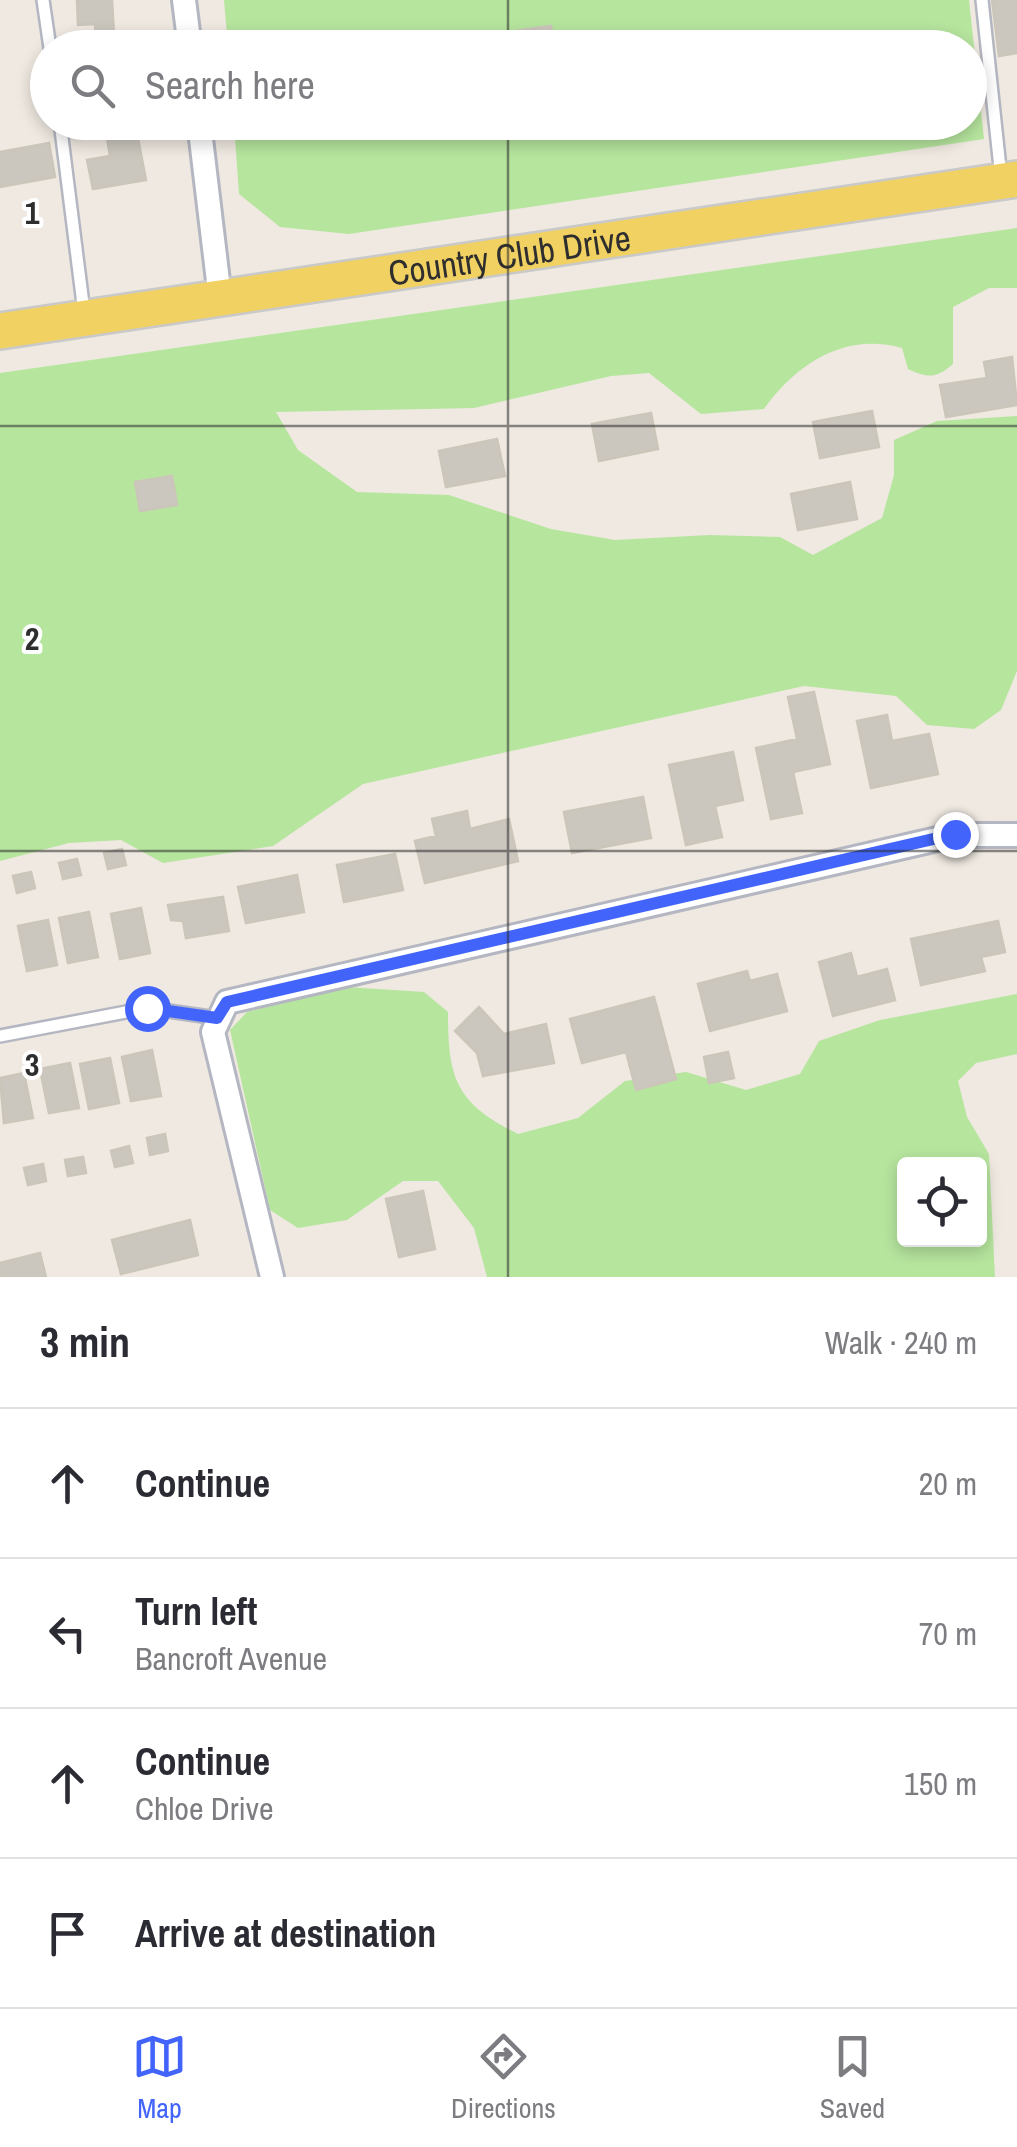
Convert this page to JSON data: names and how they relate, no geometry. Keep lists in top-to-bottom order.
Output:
{
  "streets": {
    "main road": ["Country Club Drive"]
  },
  "page": {
    "search": "Search here",
    "heading": ["3 min", "Walk · 240 m"],
    "list": [
      ["Continue", "20 m"],
      ["Turn left", "Bancroft Avenue", "70 m"],
      ["Continue", "Chloe Drive", "150 m"],
      "Arrive at destination"
    ],
    "nav": ["Map", "Directions", "Saved"]
  },
  "grid": {
    "rows": ["1", "2", "3"]
  }
}
